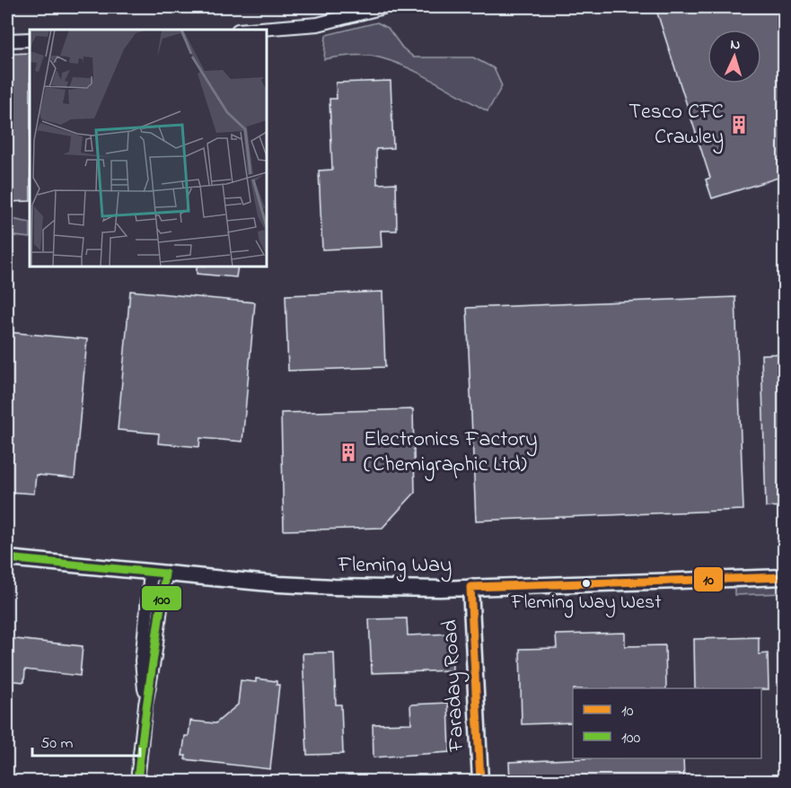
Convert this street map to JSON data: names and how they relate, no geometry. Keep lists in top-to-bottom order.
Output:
{
  "streets": {
    "street": ["Fleming Way", "Faraday Road"]
  },
  "crossings": [
    ["Fleming Way", "Faraday Road"]
  ],
  "places": {
    "building": ["Tesco CFC Crawley", "Electronics Factory (Chemigraphic Ltd)"],
    "other": ["Fleming Way West"]
  },
  "lines": ["transit line 100", "transit line 10"],
  "legend": ["10", "100"],
  "scale_bar": "50 m",
  "north": "top"
}
